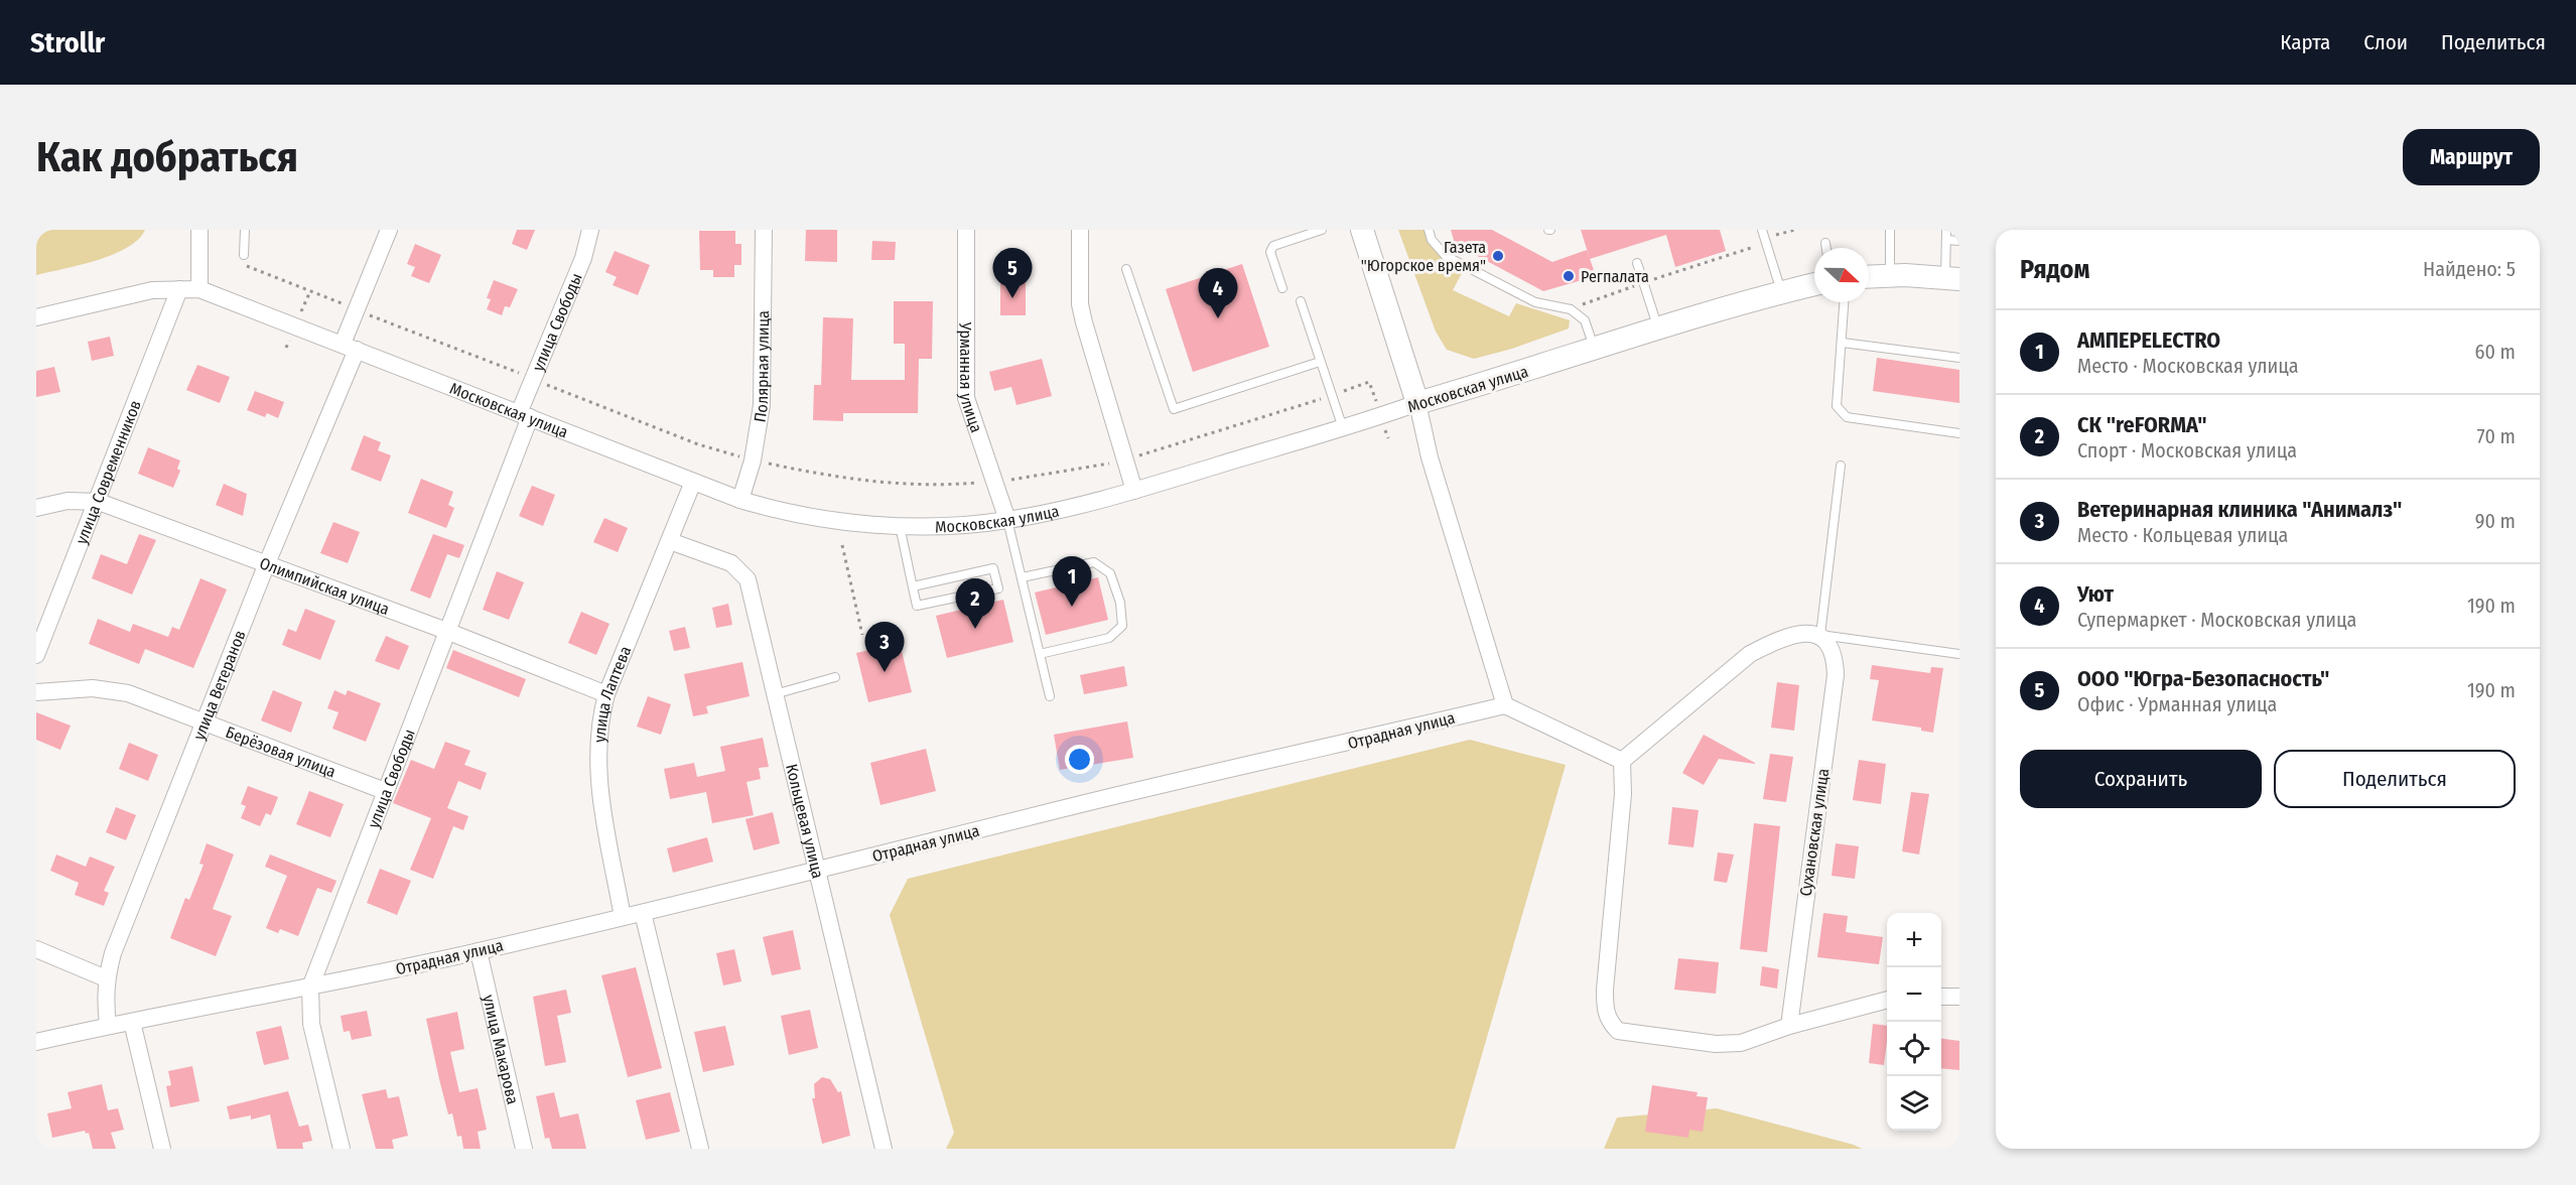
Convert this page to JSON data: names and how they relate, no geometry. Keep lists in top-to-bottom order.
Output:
{
  "streets": {
    "main road": ["Московская улица"],
    "street": [
      "улица Свободы",
      "Полярная улица",
      "Урманная улица",
      "улица Современников",
      "Олимпийская улица",
      "улица Ветеранов",
      "улица Лаптева",
      "Отрадная улица",
      "Берёзовая улица",
      "Кольцевая улица",
      "Сухановская улица",
      "улица Макарова"
    ]
  },
  "crossings": [
    ["улица Свободы", "Московская улица"],
    ["улица Свободы", "Олимпийская улица"],
    ["улица Свободы", "Отрадная улица"],
    ["улица Свободы", "Берёзовая улица"],
    ["Полярная улица", "Московская улица"],
    ["Урманная улица", "Московская улица"],
    ["Московская улица", "улица Современников"],
    ["Московская улица", "улица Ветеранов"],
    ["Московская улица", "улица Лаптева"],
    ["улица Современников", "Олимпийская улица"],
    ["Олимпийская улица", "улица Ветеранов"],
    ["Олимпийская улица", "улица Лаптева"],
    ["улица Ветеранов", "Отрадная улица"],
    ["улица Ветеранов", "Берёзовая улица"],
    ["улица Лаптева", "Отрадная улица"],
    ["улица Лаптева", "Кольцевая улица"],
    ["Отрадная улица", "Кольцевая улица"],
    ["Отрадная улица", "улица Макарова"]
  ],
  "places": ["Газета \"Югорское время\"", "Регпалата"],
  "north": "right",
  "page": {
    "header": "Strollr",
    "nav": ["Карта", "Слои", "Поделиться"],
    "buttons": [
      "Маршрут",
      ["Сохранить", "Поделиться"]
    ],
    "title": "Как добраться",
    "heading": ["Рядом", "Найдено: 5"],
    "pins": [
      "5",
      "4",
      "1",
      "2",
      "3"
    ],
    "list": [
      {
        "mark": "1",
        "name": "АМПЕРELECTRO",
        "note": "Место · Московская улица",
        "value": "60 m"
      },
      {
        "mark": "2",
        "name": "СК \"reFORMA\"",
        "note": "Спорт · Московская улица",
        "value": "70 m"
      },
      {
        "mark": "3",
        "name": "Ветеринарная клиника \"Анималз\"",
        "note": "Место · Кольцевая улица",
        "value": "90 m"
      },
      {
        "mark": "4",
        "name": "Уют",
        "note": "Супермаркет · Московская улица",
        "value": "190 m"
      },
      {
        "mark": "5",
        "name": "ООО \"Югра-Безопасность\"",
        "note": "Офис · Урманная улица",
        "value": "190 m"
      }
    ],
    "map_buttons": ["+", "−"]
  }
}
